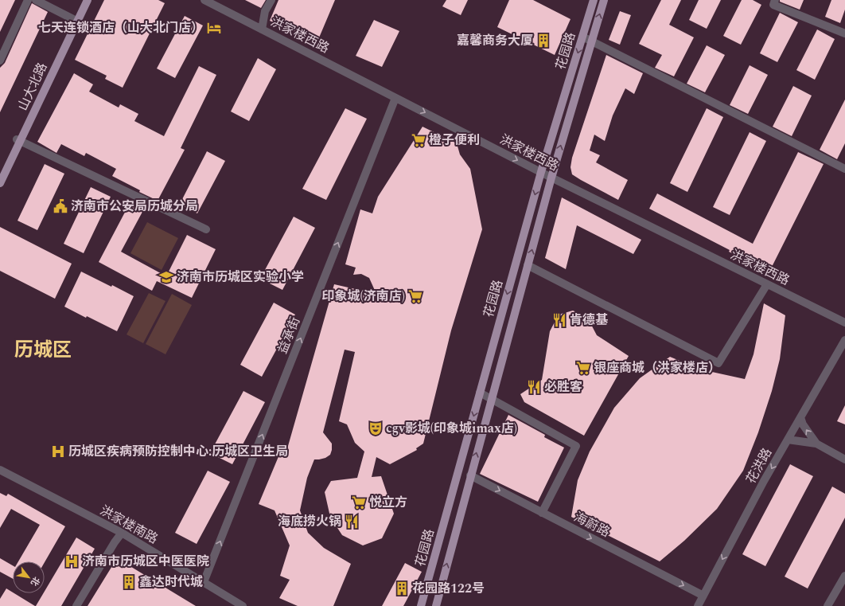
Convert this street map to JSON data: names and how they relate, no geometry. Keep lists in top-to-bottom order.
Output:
{
  "streets": {
    "main road": ["花园路", "山大北路"],
    "street": [
      "洪家楼西路",
      "益承街",
      "花洪路",
      "洪家楼南路",
      "海蔚路"
    ]
  },
  "crossings": [
    ["洪家楼西路", "花园路"],
    ["洪家楼西路", "益承街"],
    ["花园路", "海蔚路"],
    ["益承街", "洪家楼南路"],
    ["花洪路", "海蔚路"]
  ],
  "one_way": ["益承街", "花洪路", "海蔚路"],
  "districts": ["历城区"],
  "places": {
    "hotel": ["七天连锁酒店（山大北门店）"],
    "building": ["嘉馨商务大厦", "鑫达时代城", "花园路122号"],
    "supermarket": [
      "橙子便利",
      "印象城(济南店)",
      "银座商城（洪家楼店）",
      "悦立方"
    ],
    "public building": ["济南市公安局历城分局"],
    "school or university": ["济南市历城区实验小学"],
    "restaurant": ["肯德基", "必胜客", "海底捞火锅"],
    "theatre": ["cgv影城(印象城imax店)"],
    "hospital": ["历城区疾病预防控制中心:历城区卫生局", "济南市历城区中医医院"]
  },
  "north": "bottom right"
}
